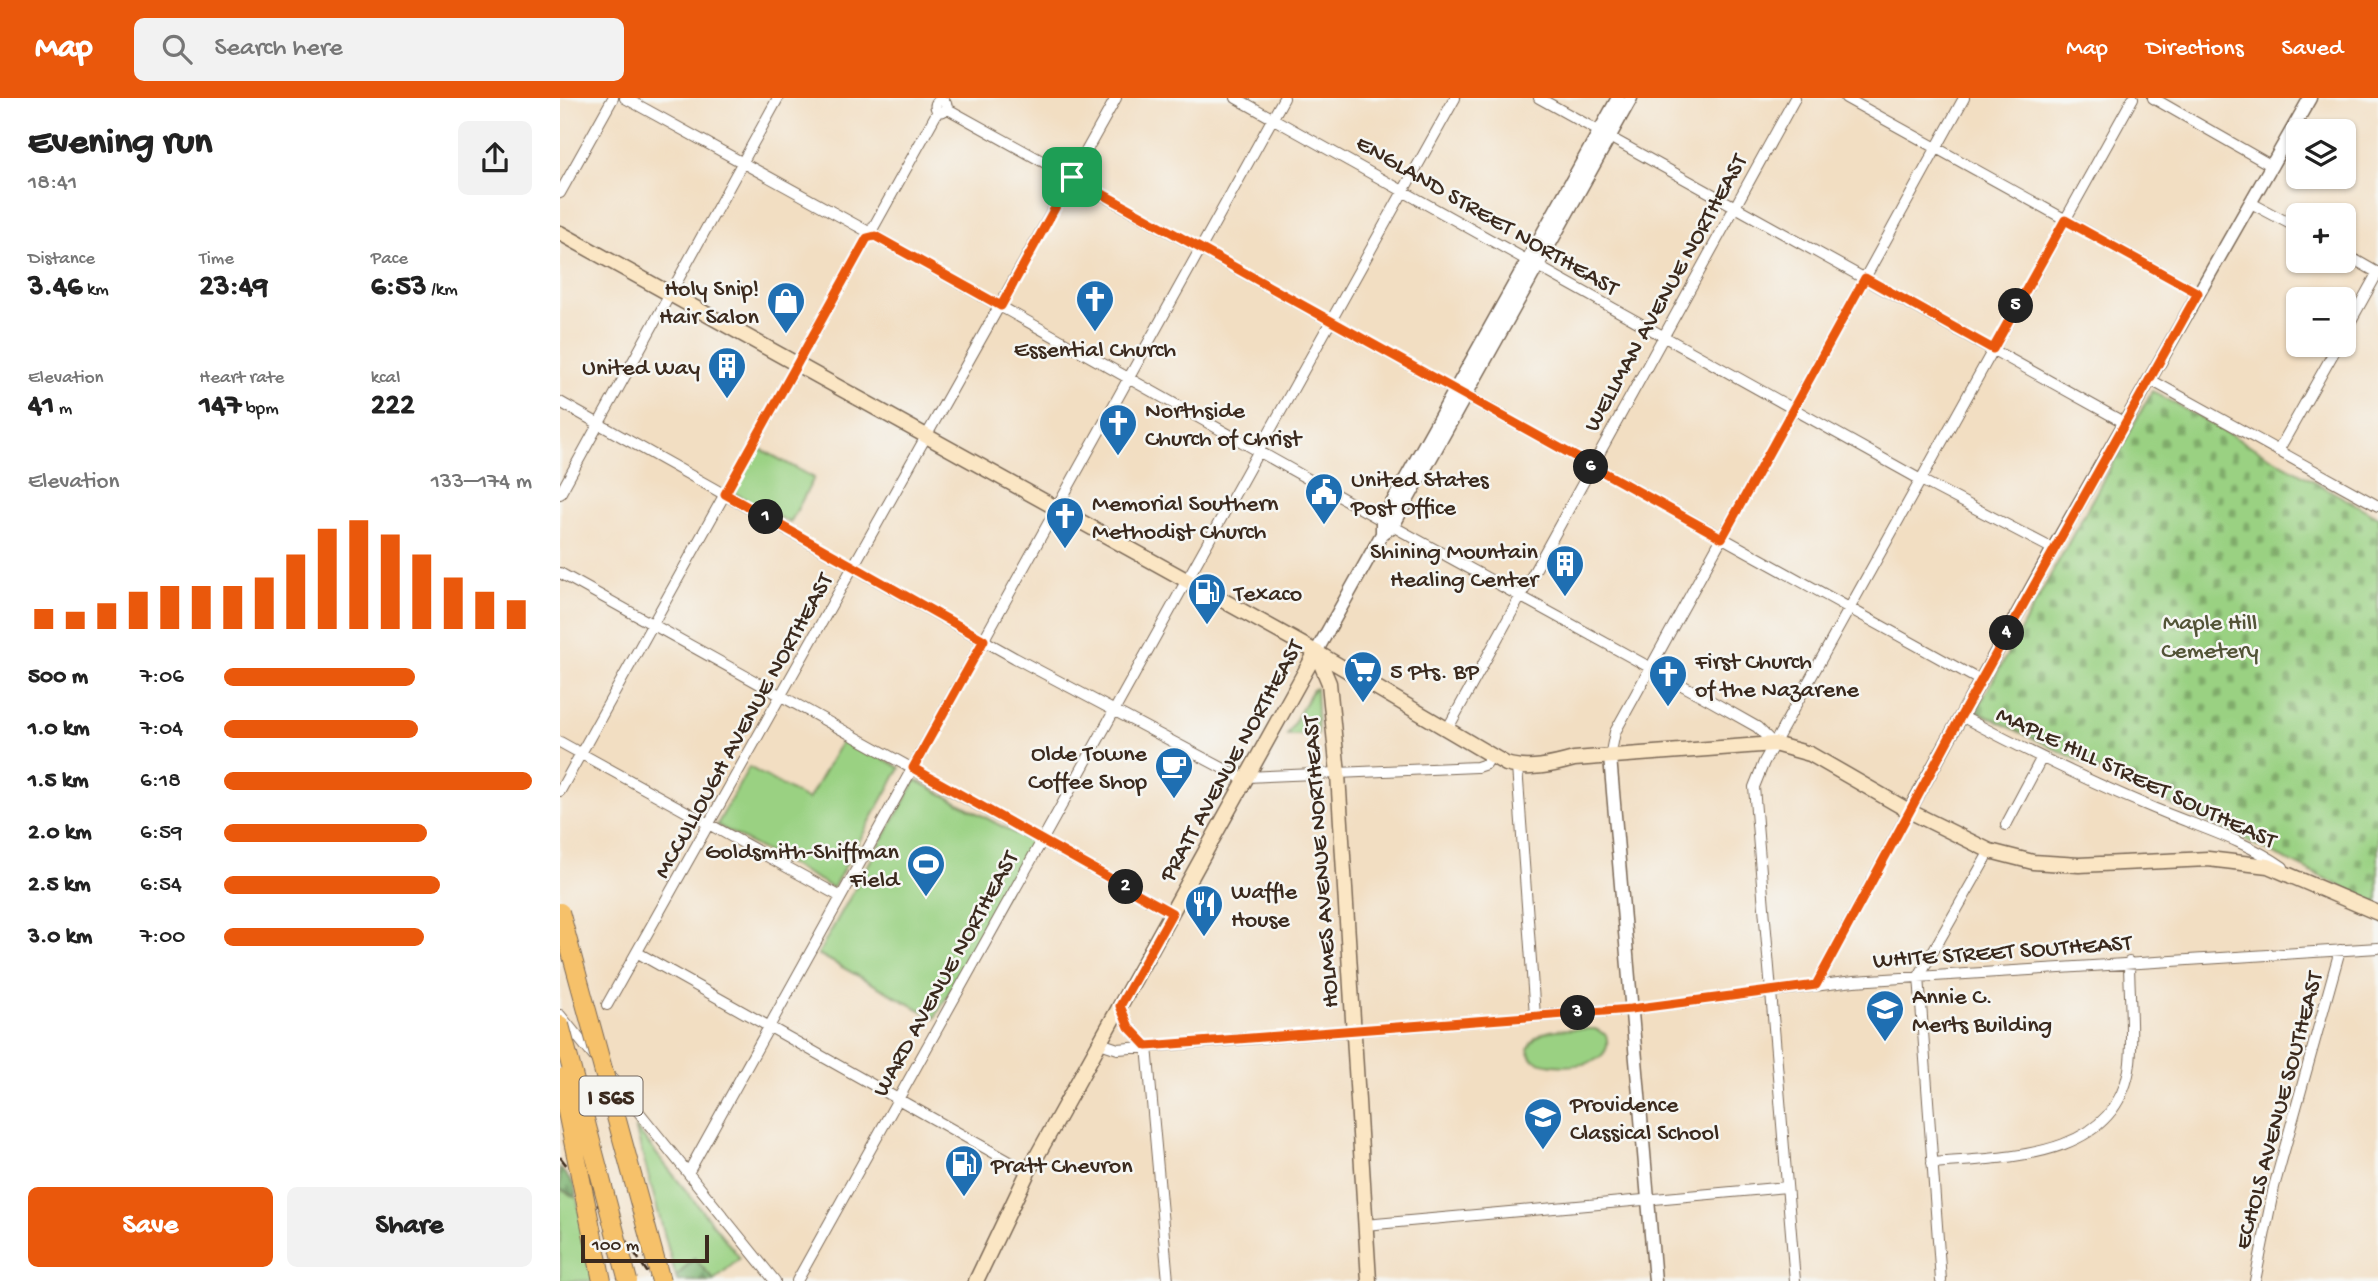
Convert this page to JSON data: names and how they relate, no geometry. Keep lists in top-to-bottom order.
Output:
{
  "streets": {
    "highway": ["I 565"],
    "main road": ["PRATT AVENUE NORTHEAST", "HOLMES AVENUE NORTHEAST"],
    "street": [
      "ENGLAND STREET NORTHEAST",
      "WELLMAN AVENUE NORTHEAST",
      "MCCULLOUGH AVENUE NORTHEAST",
      "MAPLE HILL STREET SOUTHEAST",
      "WHITE STREET SOUTHEAST",
      "WARD AVENUE NORTHEAST",
      "ECHOLS AVENUE SOUTHEAST"
    ]
  },
  "crossings": [
    ["ENGLAND STREET NORTHEAST", "WELLMAN AVENUE NORTHEAST"],
    ["ENGLAND STREET NORTHEAST", "WARD AVENUE NORTHEAST"],
    ["PRATT AVENUE NORTHEAST", "HOLMES AVENUE NORTHEAST"],
    ["PRATT AVENUE NORTHEAST", "WHITE STREET SOUTHEAST"],
    ["HOLMES AVENUE NORTHEAST", "WHITE STREET SOUTHEAST"],
    ["WHITE STREET SOUTHEAST", "ECHOLS AVENUE SOUTHEAST"]
  ],
  "parks": ["Maple Hill Cemetery"],
  "places": {
    "church": [
      "Essential Church",
      "Northside Church of Christ",
      "Memorial Southern Methodist Church",
      "First Church of the Nazarene"
    ],
    "shop": ["Holy Snip! Hair Salon"],
    "building": ["United Way", "Shining Mountain Healing Center"],
    "public building": ["United States Post Office"],
    "fuel station": ["Texaco", "Pratt Chevron"],
    "supermarket": ["5 Pts. BP"],
    "cafe": ["Olde Towne Coffee Shop"],
    "sports": ["Goldsmith-Shiffman Field"],
    "restaurant": ["Waffle House"],
    "school or university": ["Annie C. Merts Building", "Providence Classical School"]
  },
  "scale_bar": "100 m",
  "page": {
    "header": "Map",
    "search": "Search here",
    "nav": ["Map", "Directions", "Saved"],
    "heading": ["Evening run", "18:41"],
    "map_buttons": ["+", "−"],
    "stats": [
      ["Distance", "3.46 km"],
      ["Time", "23:49"],
      ["Pace", "6:53 /km"],
      ["Elevation", "41 m"],
      ["Heart rate", "147 bpm"],
      ["kcal", "222"]
    ],
    "pins": [
      "5",
      "6",
      "1",
      "4",
      "2",
      "3"
    ],
    "chart": ["Elevation", "133–174 m"],
    "list": [
      {
        "name": "500 m",
        "note": "7:06"
      },
      {
        "name": "1.0 km",
        "note": "7:04"
      },
      {
        "name": "1.5 km",
        "note": "6:18"
      },
      {
        "name": "2.0 km",
        "note": "6:59"
      },
      {
        "name": "2.5 km",
        "note": "6:54"
      },
      {
        "name": "3.0 km",
        "note": "7:00"
      }
    ],
    "buttons": ["Save", "Share"],
    "scale": "100 m"
  }
}
